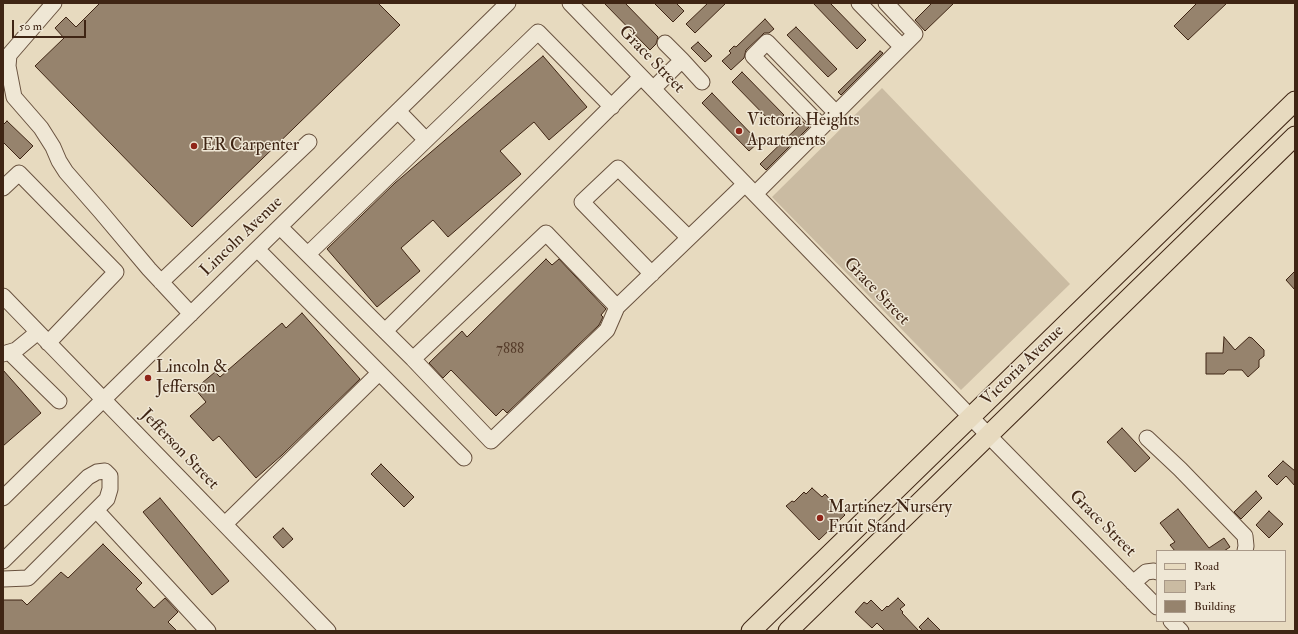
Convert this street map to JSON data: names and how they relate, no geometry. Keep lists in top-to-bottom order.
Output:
{
  "streets": {
    "main road": ["Victoria Avenue"],
    "street": ["Grace Street", "Lincoln Avenue", "Jefferson Street"]
  },
  "crossings": [
    ["Grace Street", "Victoria Avenue"],
    ["Lincoln Avenue", "Jefferson Street"]
  ],
  "places": [
    "Victoria Heights Apartments",
    "ER Carpenter",
    "Lincoln & Jefferson",
    "Martinez Nursery Fruit Stand"
  ],
  "house_numbers": ["7888"],
  "legend": ["Road", "Park", "Building"],
  "scale_bar": "50 m"
}
